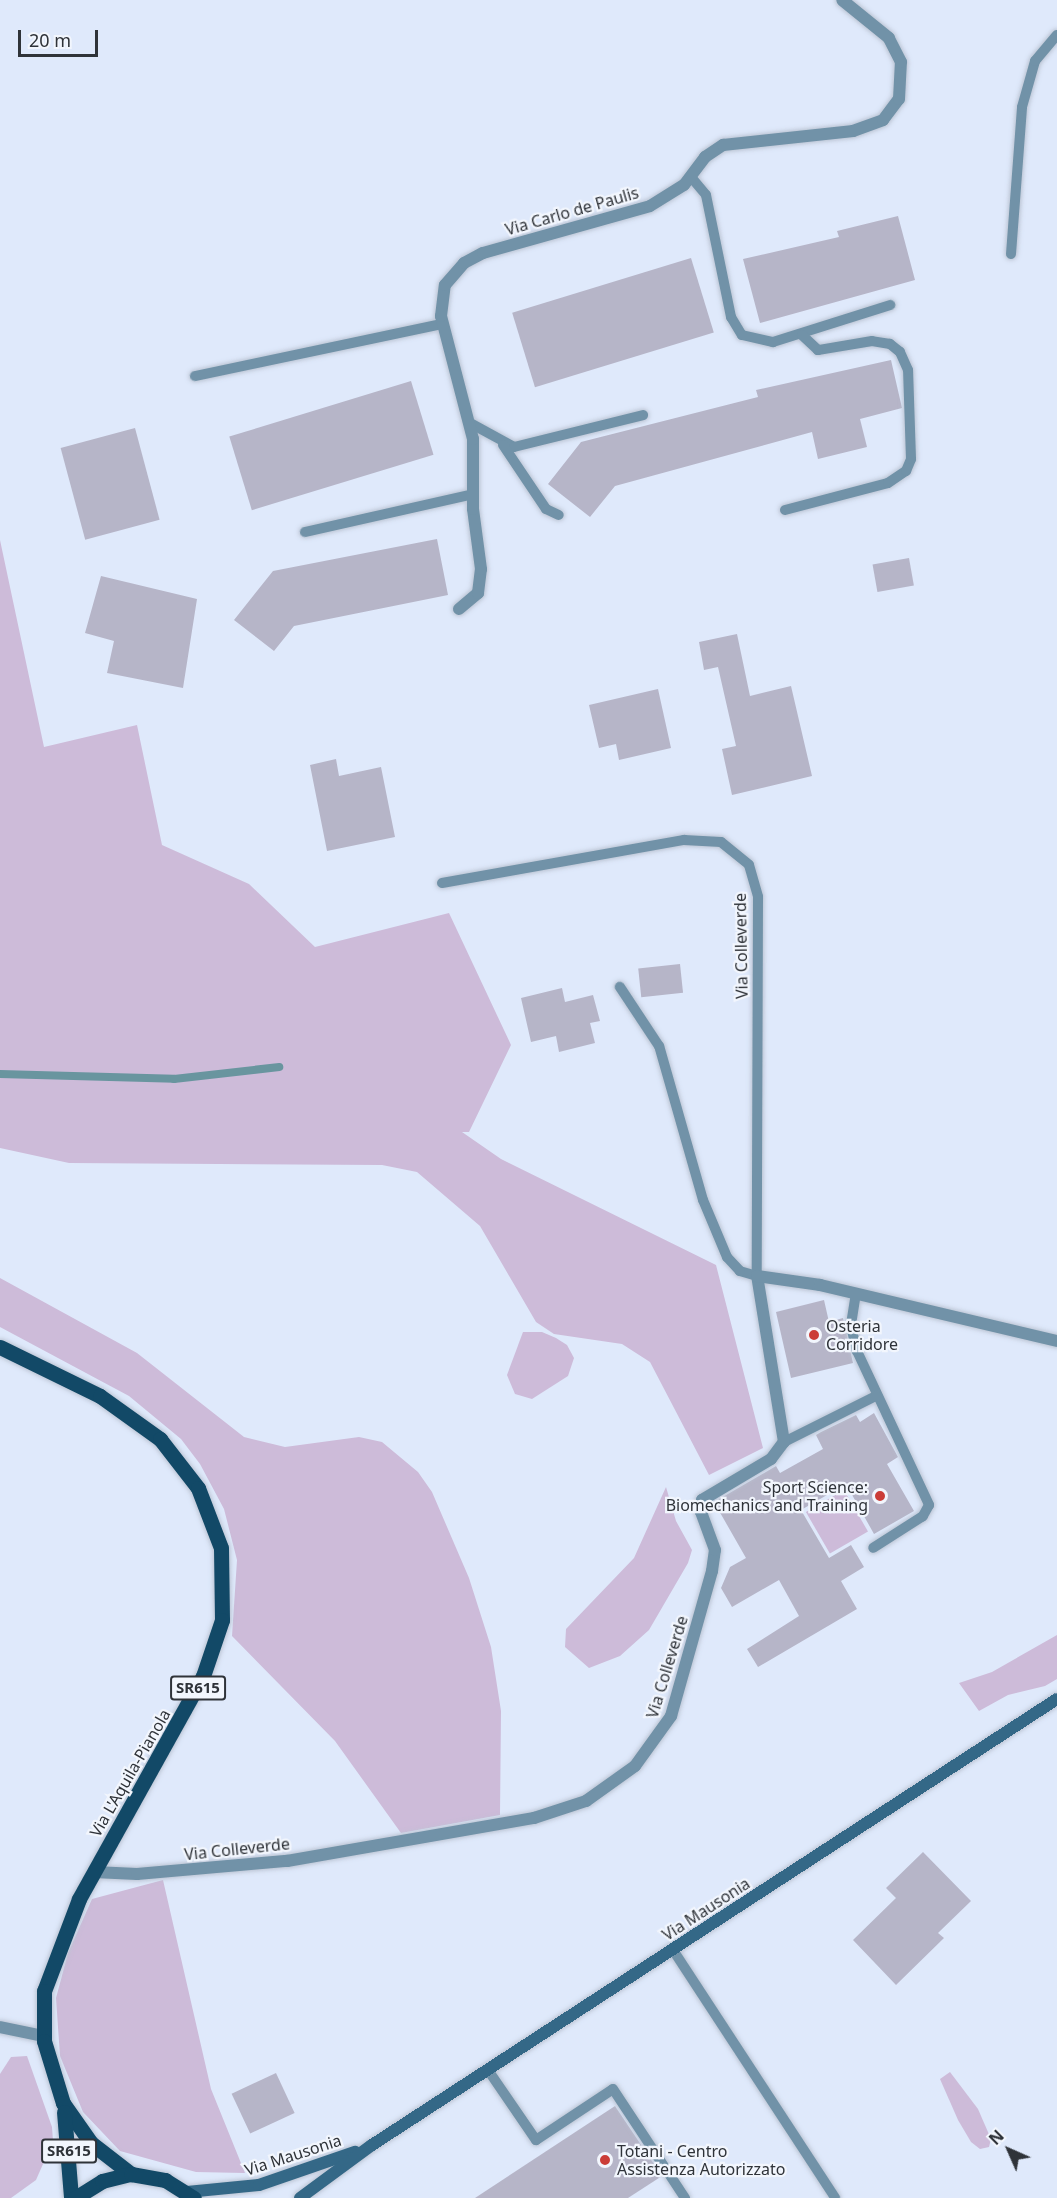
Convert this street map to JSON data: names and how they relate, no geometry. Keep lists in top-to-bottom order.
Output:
{
  "streets": {
    "main road": ["SR615", "Via L'Aquila-Pianola", "Via Mausonia"],
    "street": ["Via Carlo de Paulis", "Via Colleverde"]
  },
  "crossings": [
    ["Via Colleverde", "Via L'Aquila-Pianola"]
  ],
  "places": ["Osteria Corridore", "Sport Science: Biomechanics and Training", "Totani - Centro Assistenza Autorizzato"],
  "scale_bar": "20 m",
  "north": "top left"
}
